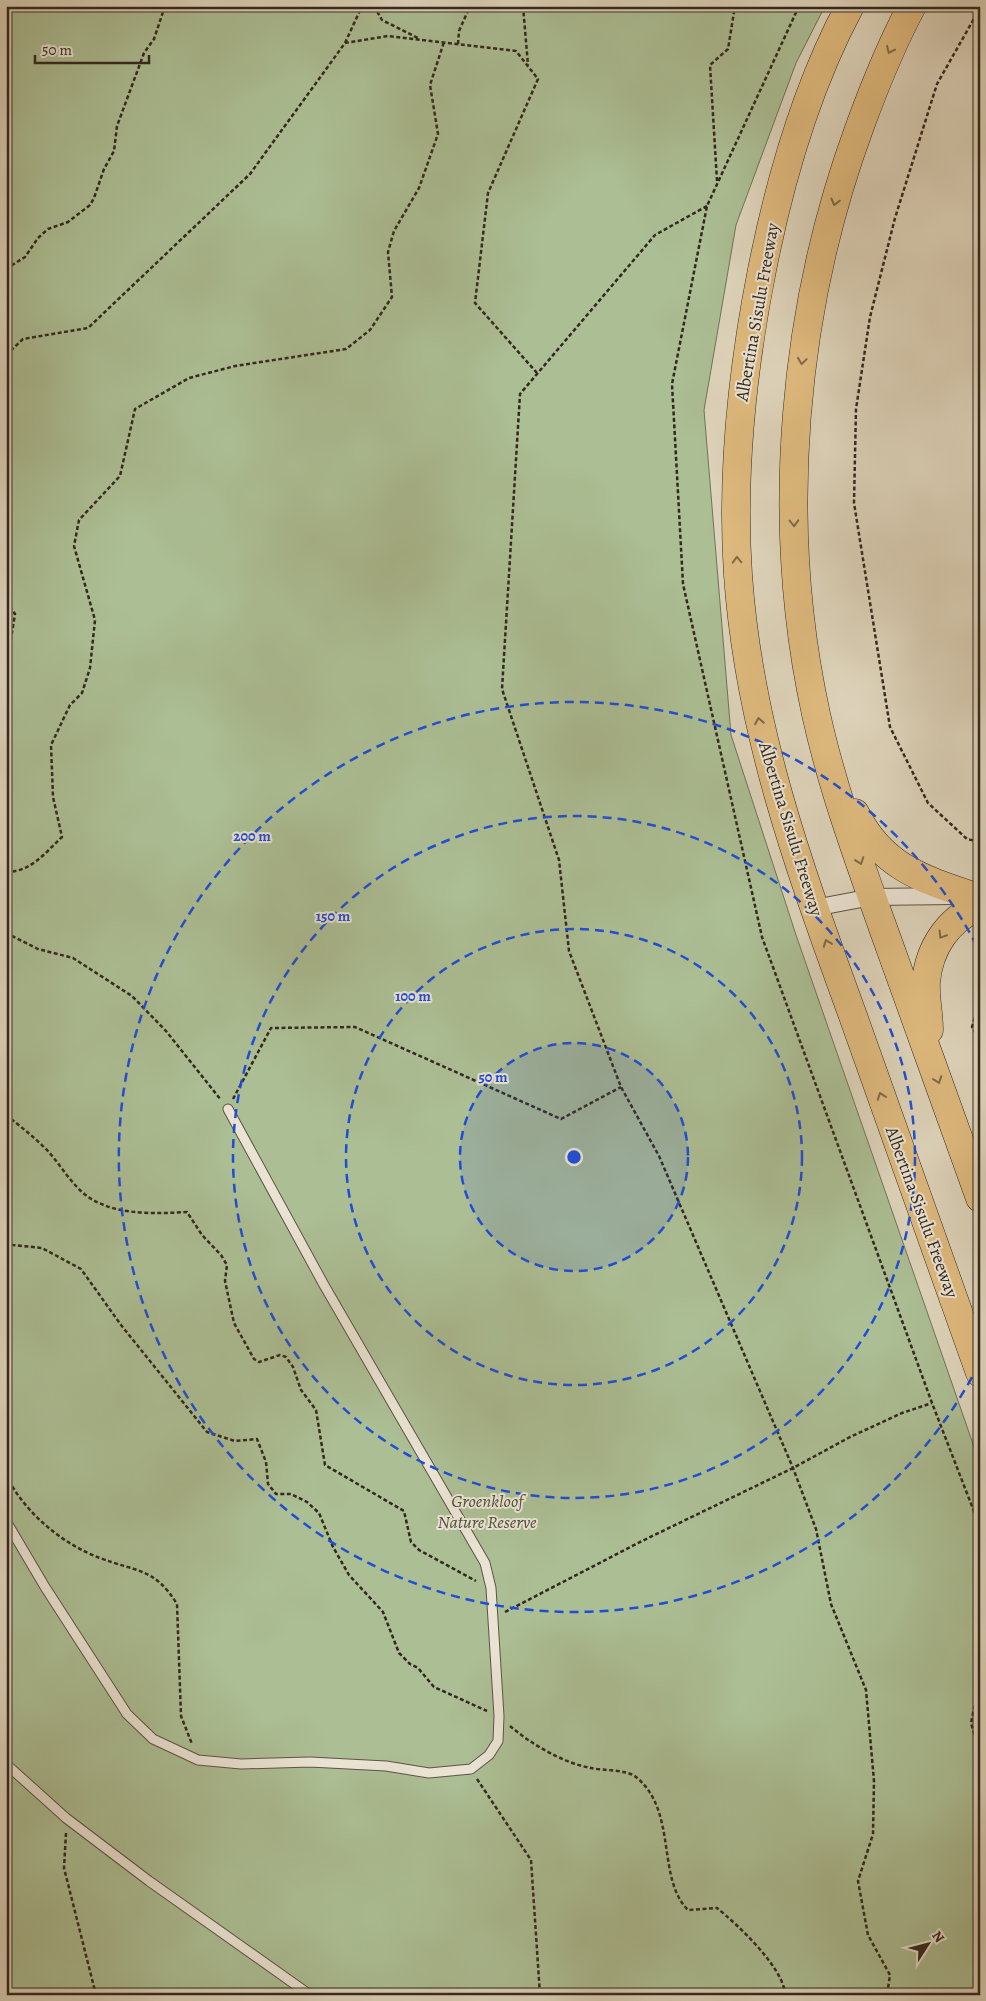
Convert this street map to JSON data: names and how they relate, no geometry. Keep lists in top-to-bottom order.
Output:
{
  "streets": {
    "highway": ["Albertina Sisulu Freeway"]
  },
  "parks": ["Groenkloof Nature Reserve"],
  "scale_bar": "50 m",
  "north": "top right",
  "rings": [
    "200 m",
    "150 m",
    "100 m",
    "50 m"
  ]
}
